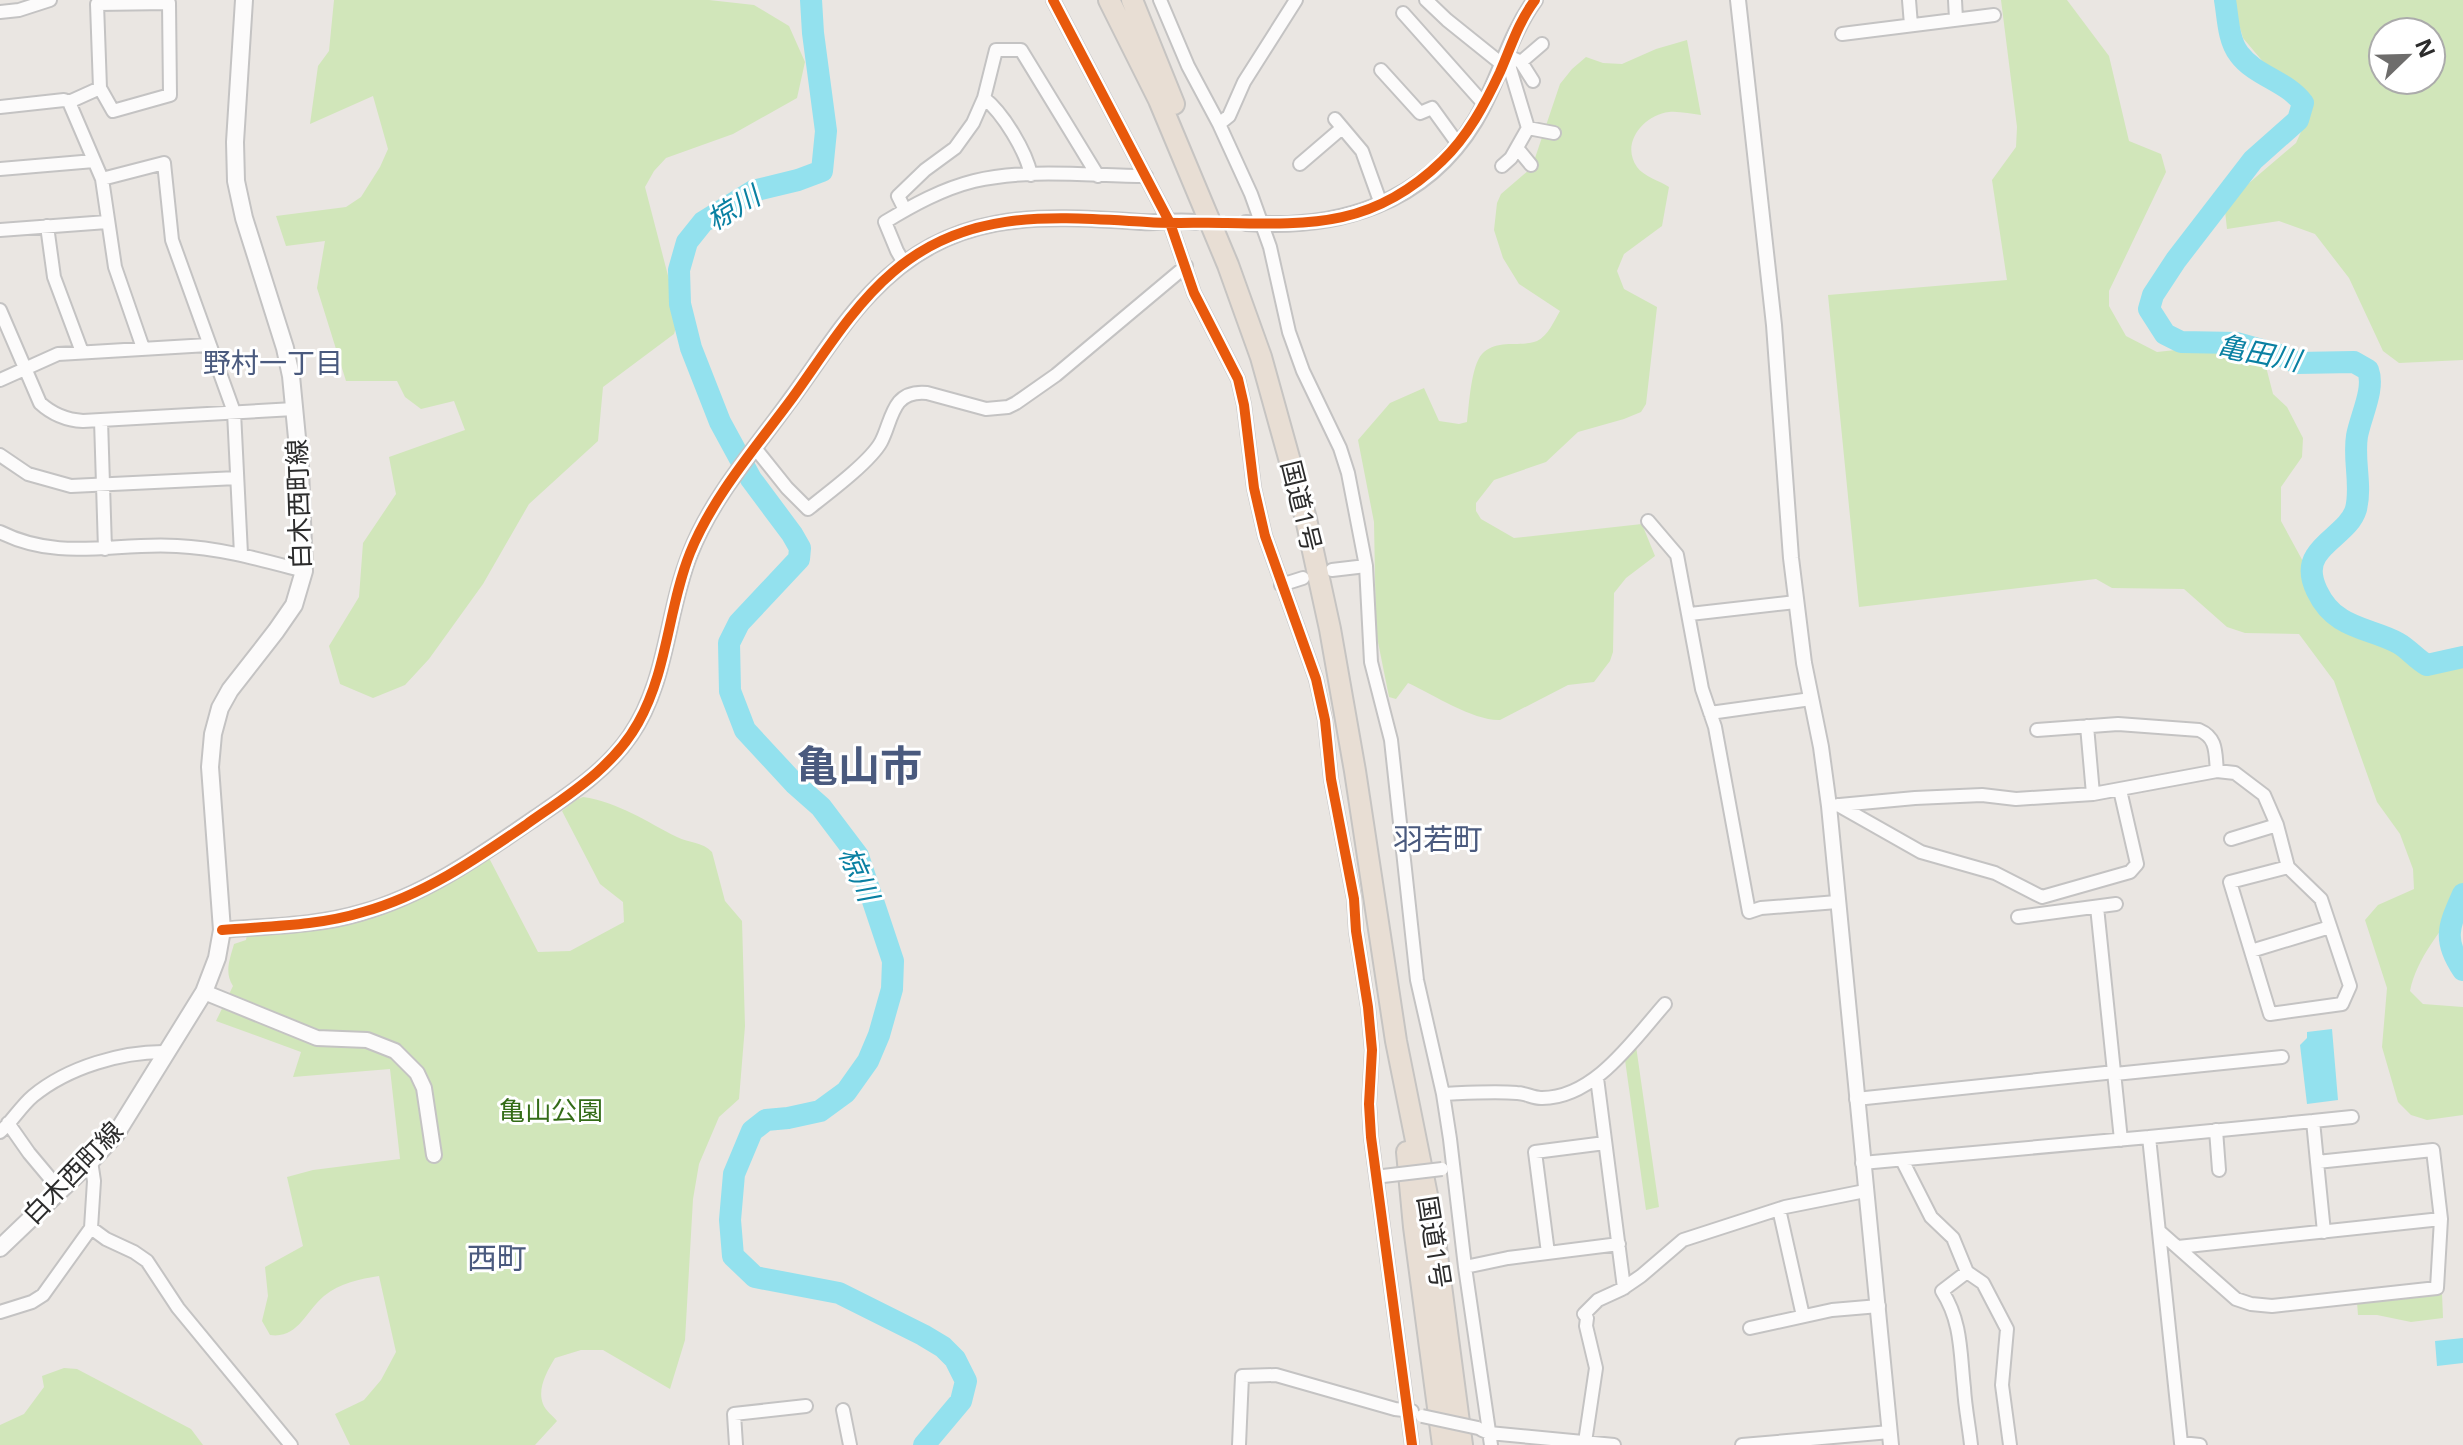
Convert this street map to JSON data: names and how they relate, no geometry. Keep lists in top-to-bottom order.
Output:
{
  "streets": {
    "highway": ["国道1号"],
    "main road": ["白木西町線"]
  },
  "districts": [
    "野村一丁目",
    "亀山市",
    "羽若町",
    "西町"
  ],
  "water": ["椋川", "亀田川"],
  "parks": ["亀山公園"],
  "north": "top right"
}
